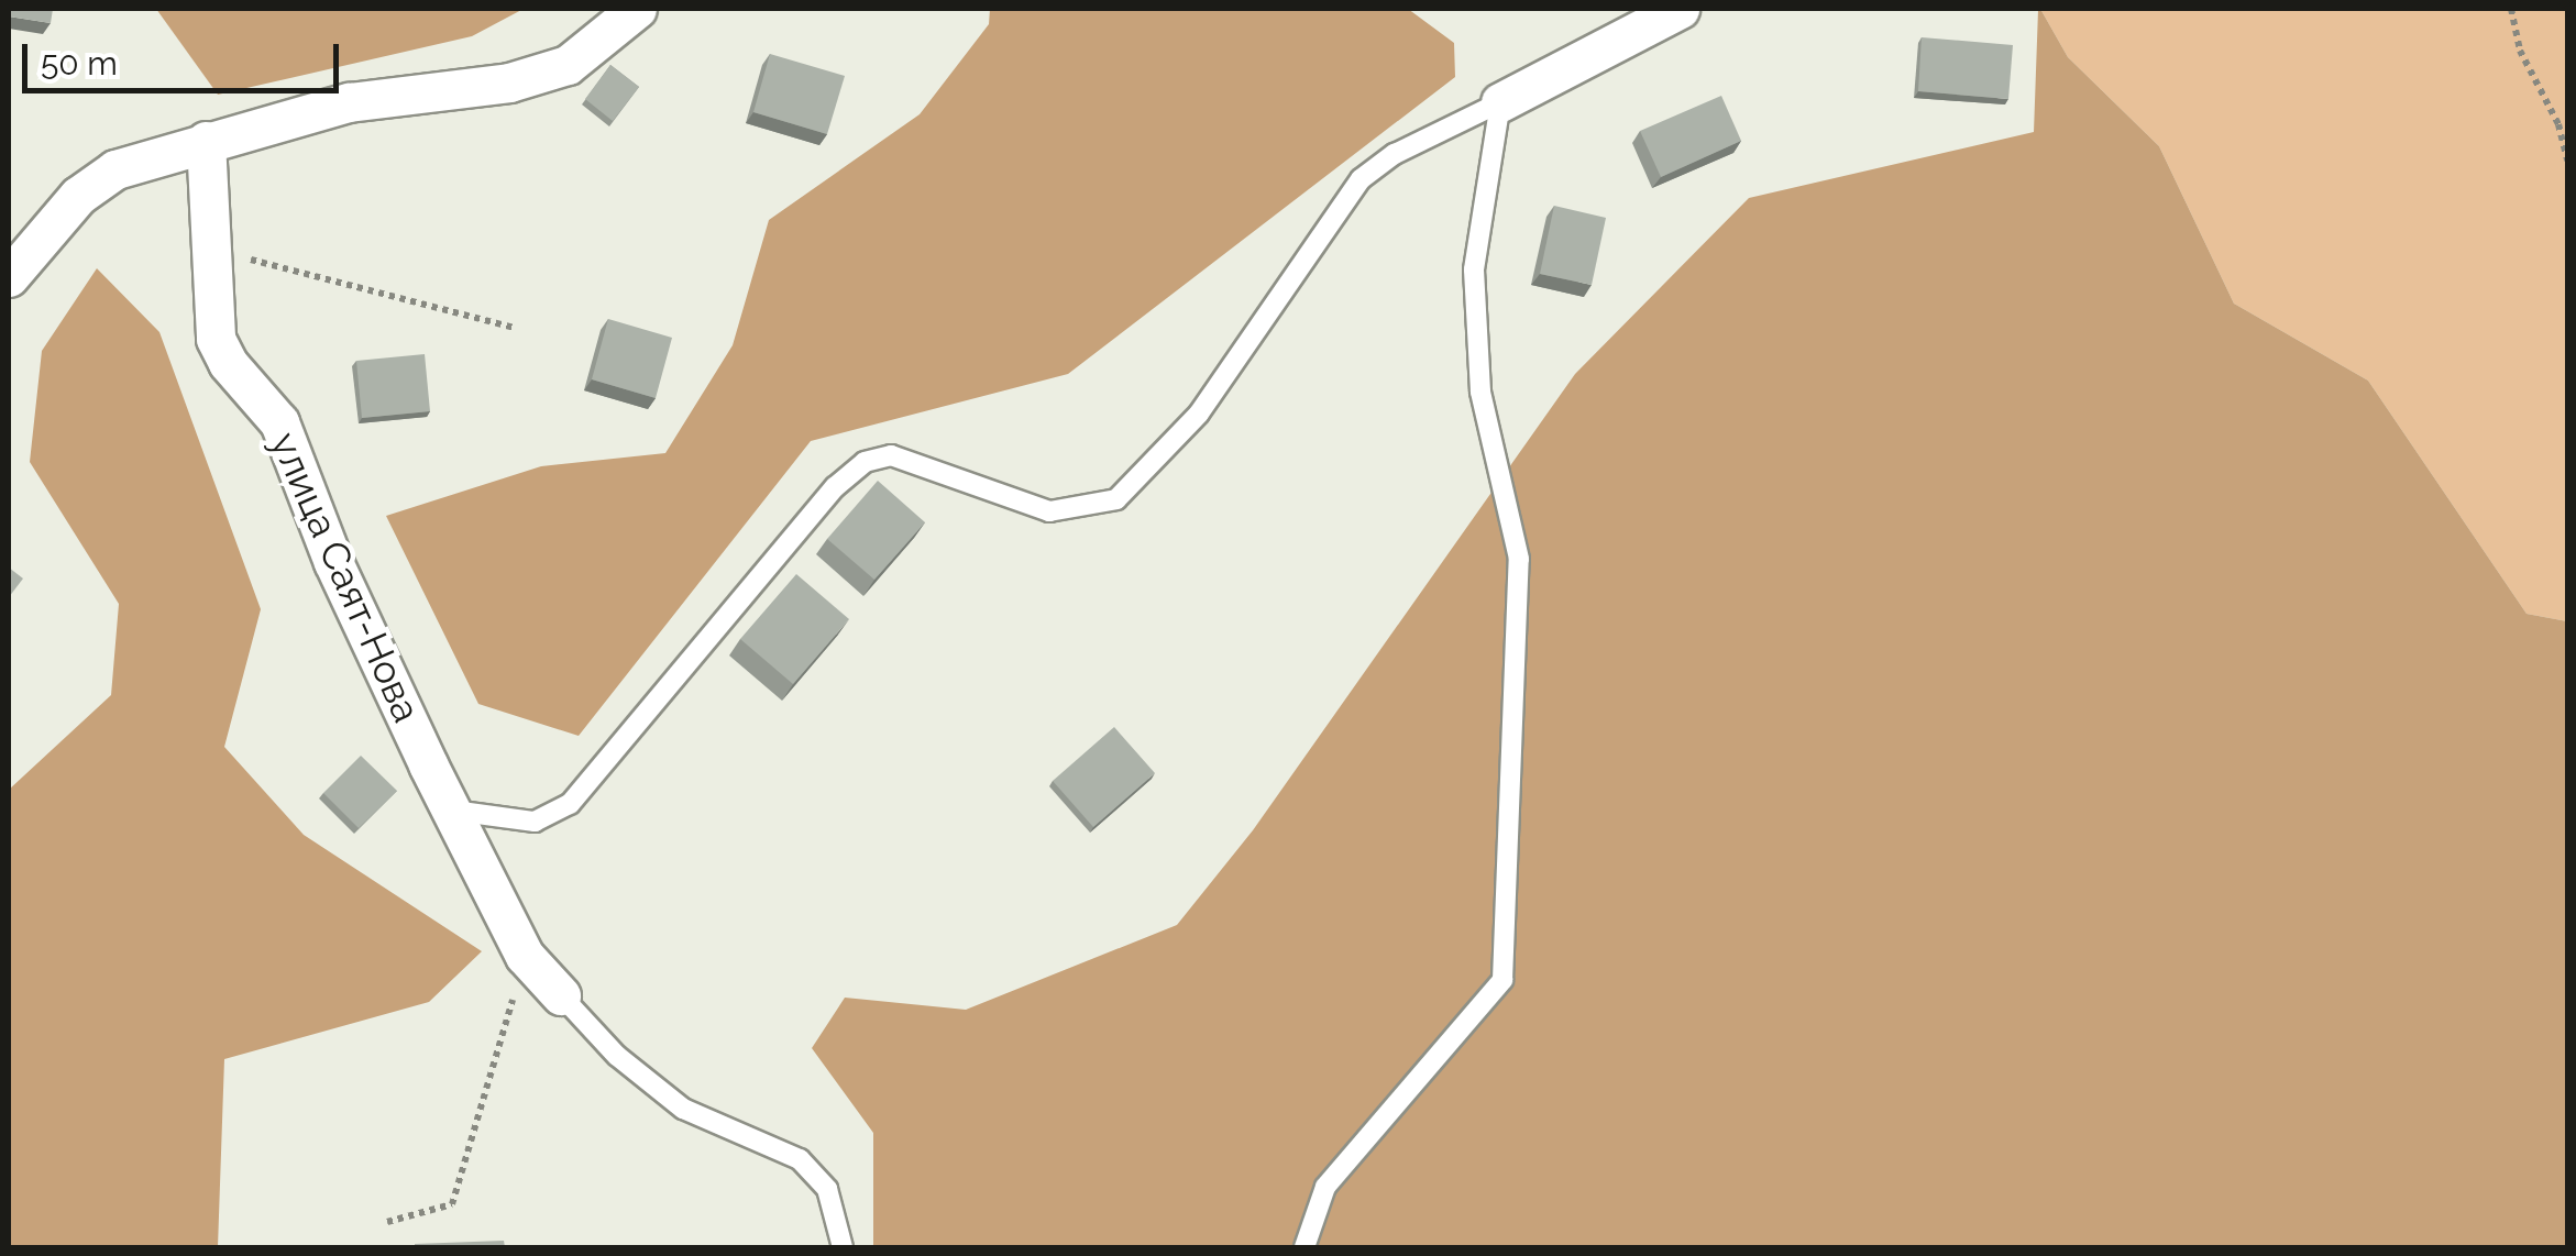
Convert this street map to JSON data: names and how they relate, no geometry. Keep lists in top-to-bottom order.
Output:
{
  "streets": {
    "street": ["улица Саят-Нова"]
  },
  "scale_bar": "50 m"
}
